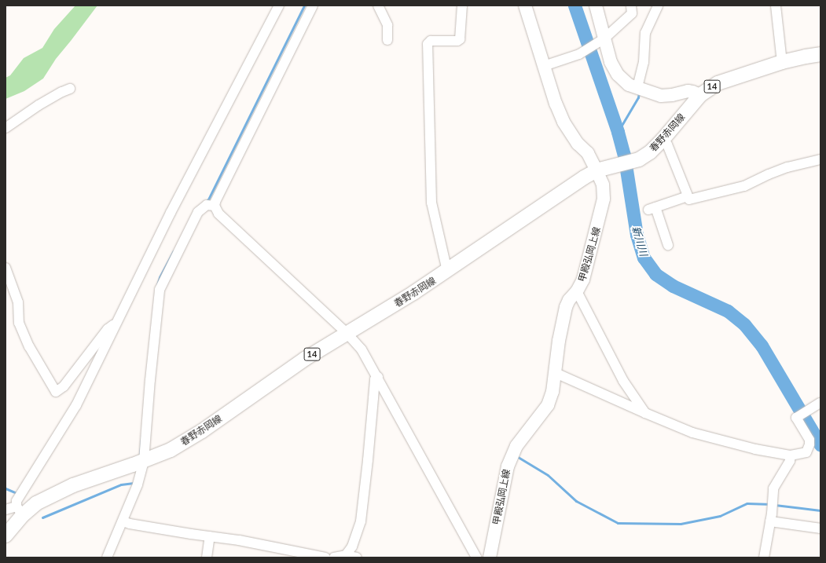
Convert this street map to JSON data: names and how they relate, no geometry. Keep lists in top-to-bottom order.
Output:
{
  "streets": {
    "main road": ["14", "春野赤岡線", "甲殿弘岡上線"]
  },
  "crossings": [
    ["春野赤岡線", "甲殿弘岡上線"]
  ],
  "water": ["新川川"]
}
